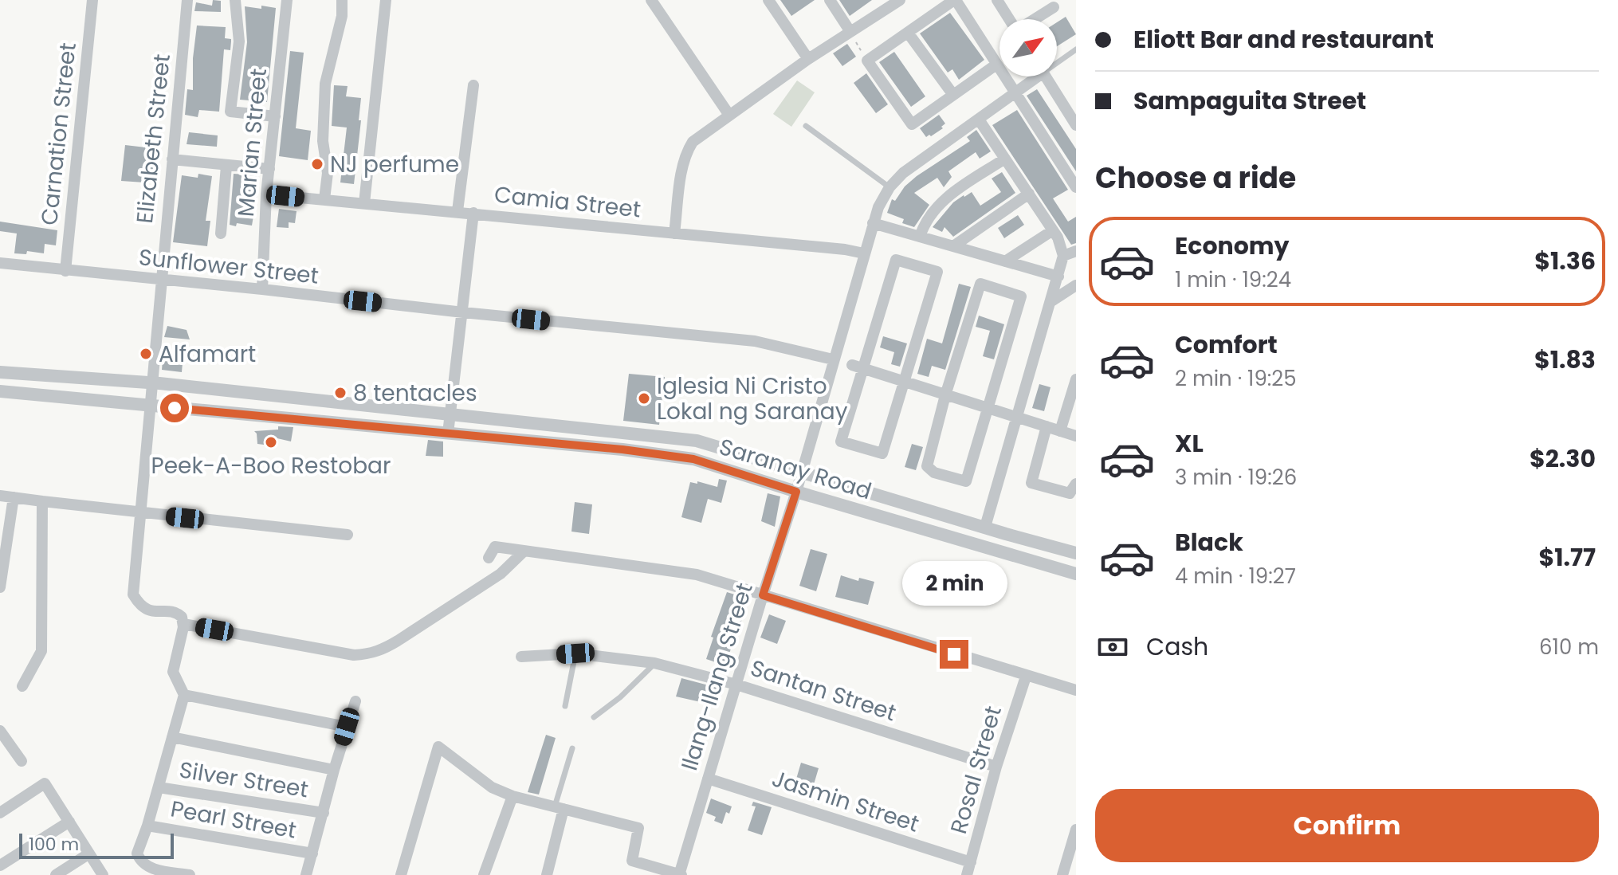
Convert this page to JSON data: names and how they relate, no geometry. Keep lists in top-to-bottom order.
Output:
{
  "streets": {
    "street": [
      "Carnation Street",
      "Elizabeth Street",
      "Marian Street",
      "Camia Street",
      "Sunflower Street",
      "Saranay Road",
      "Ilang-Ilang Street",
      "Santan Street",
      "Rosal Street",
      "Silver Street",
      "Jasmin Street",
      "Pearl Street"
    ]
  },
  "crossings": [
    ["Carnation Street", "Sunflower Street"],
    ["Elizabeth Street", "Sunflower Street"],
    ["Elizabeth Street", "Saranay Road"],
    ["Marian Street", "Camia Street"],
    ["Marian Street", "Sunflower Street"],
    ["Camia Street", "Ilang-Ilang Street"],
    ["Sunflower Street", "Ilang-Ilang Street"],
    ["Saranay Road", "Ilang-Ilang Street"],
    ["Ilang-Ilang Street", "Santan Street"],
    ["Ilang-Ilang Street", "Jasmin Street"],
    ["Santan Street", "Rosal Street"],
    ["Rosal Street", "Jasmin Street"]
  ],
  "places": [
    "NJ perfume",
    "Alfamart",
    "8 tentacles",
    "Iglesia Ni Cristo Lokal ng Saranay",
    "Peek-A-Boo Restobar"
  ],
  "scale_bar": "100 m",
  "north": "top right",
  "page": {
    "banner": ["Eliott Bar and restaurant", "Sampaguita Street"],
    "heading": "Choose a ride",
    "list": [
      {
        "name": "Economy",
        "note": "1 min · 19:24",
        "value": "$1.36"
      },
      {
        "name": "Comfort",
        "note": "2 min · 19:25",
        "value": "$1.83"
      },
      {
        "name": "XL",
        "note": "3 min · 19:26",
        "value": "$2.30"
      },
      {
        "name": "Black",
        "note": "4 min · 19:27",
        "value": "$1.77"
      }
    ],
    "bubble": "2 min",
    "pay": ["Cash", "610 m"],
    "buttons": "Confirm",
    "scale": "100 m"
  }
}
